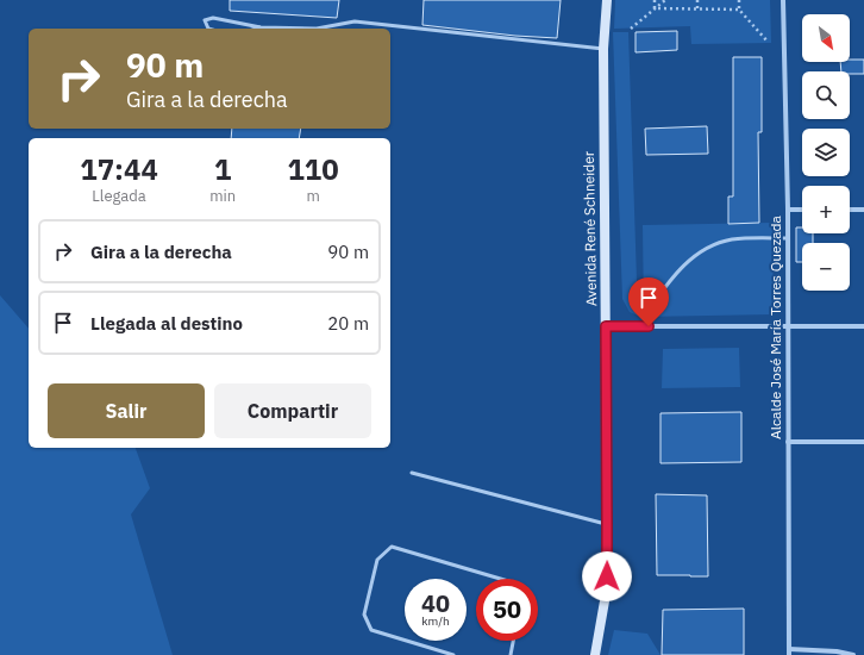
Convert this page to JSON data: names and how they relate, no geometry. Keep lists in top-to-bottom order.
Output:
{
  "streets": {
    "main road": ["Avenida René Schneider"],
    "street": ["Alcalde José María Torres Quezada"]
  },
  "north": "bottom right",
  "page": {
    "map_buttons": ["+", "−"],
    "turn": ["90 m", "Gira a la derecha"],
    "eta": [
      "17:44",
      "Llegada",
      "1",
      "min",
      "110",
      "m"
    ],
    "list": [
      {
        "name": "Gira a la derecha",
        "value": "90 m"
      },
      {
        "name": "Llegada al destino",
        "value": "20 m"
      }
    ],
    "buttons": ["Salir", "Compartir"],
    "speed": "40 km/h",
    "limit": "50"
  }
}
